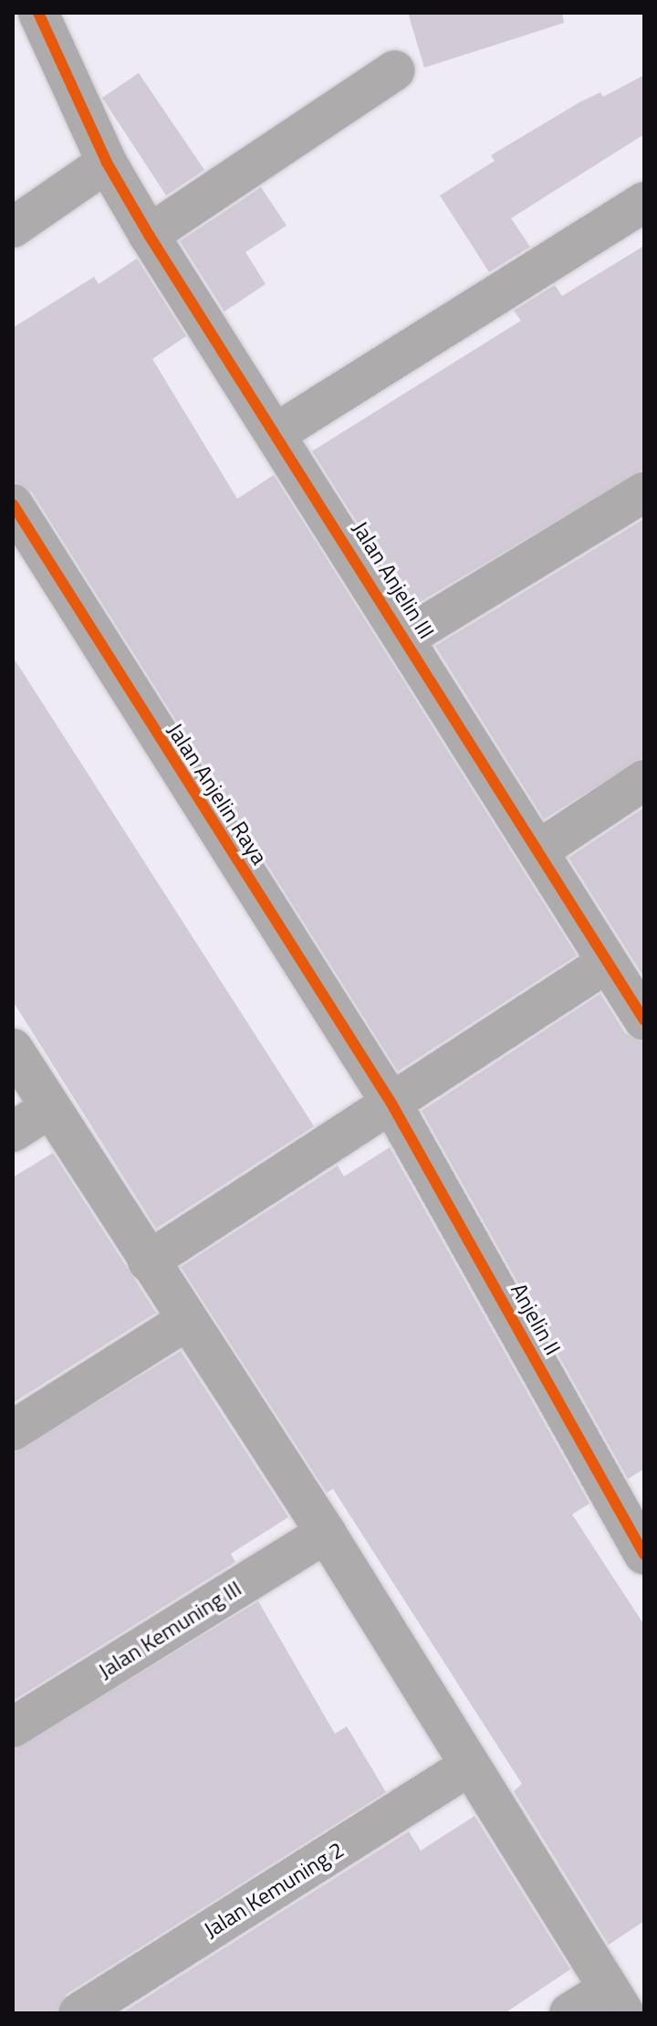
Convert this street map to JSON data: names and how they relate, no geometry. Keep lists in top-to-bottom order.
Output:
{
  "streets": {
    "street": [
      "Jalan Anjelin III",
      "Jalan Anjelin Raya",
      "Anjelin II",
      "Jalan Kemuning III",
      "Jalan Kemuning 2"
    ]
  },
  "crossings": [
    ["Jalan Anjelin Raya", "Anjelin II"]
  ]
}
